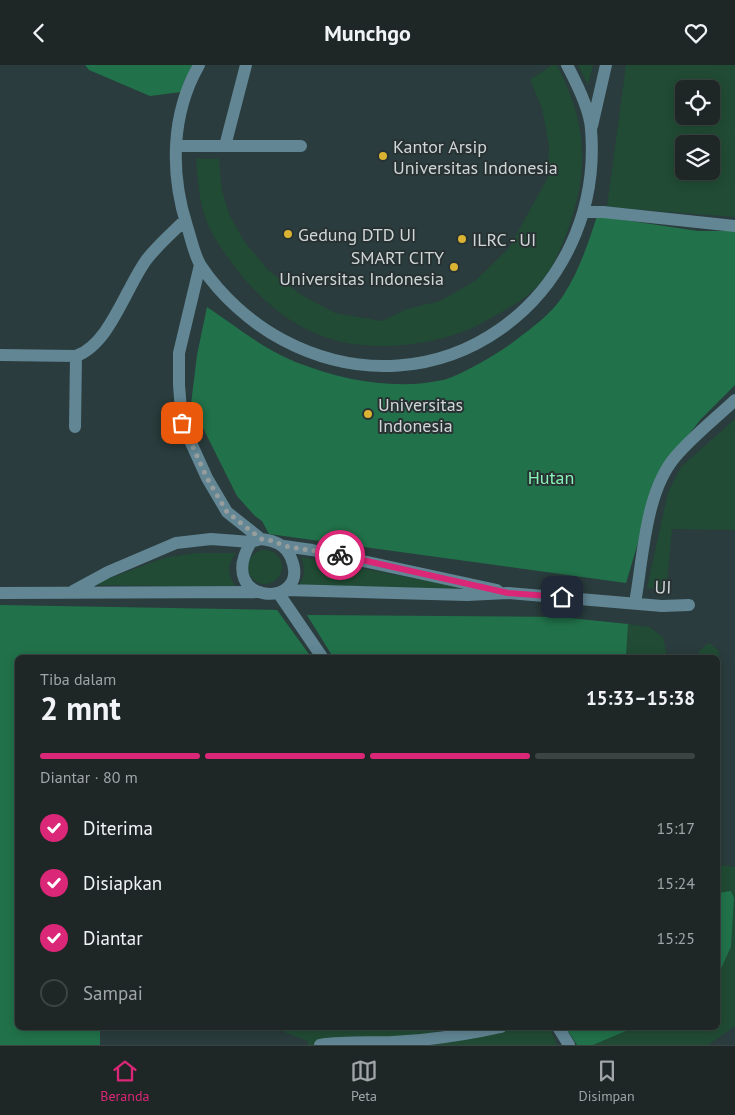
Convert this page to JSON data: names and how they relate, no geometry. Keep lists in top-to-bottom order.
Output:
{
  "streets": {
    "street": ["UI"]
  },
  "parks": ["Hutan"],
  "places": [
    "Kantor Arsip Universitas Indonesia",
    "Gedung DTD UI",
    "ILRC - UI",
    "SMART CITY Universitas Indonesia",
    "Universitas Indonesia"
  ],
  "page": {
    "header": "Munchgo",
    "heading": ["2 mnt", "Tiba dalam", "15:33–15:38"],
    "bar": "Diantar · 80 m",
    "list": [
      ["Diterima", "15:17"],
      ["Disiapkan", "15:24"],
      ["Diantar", "15:25"],
      "Sampai"
    ],
    "tabs": ["Beranda", "Peta", "Disimpan"]
  }
}
